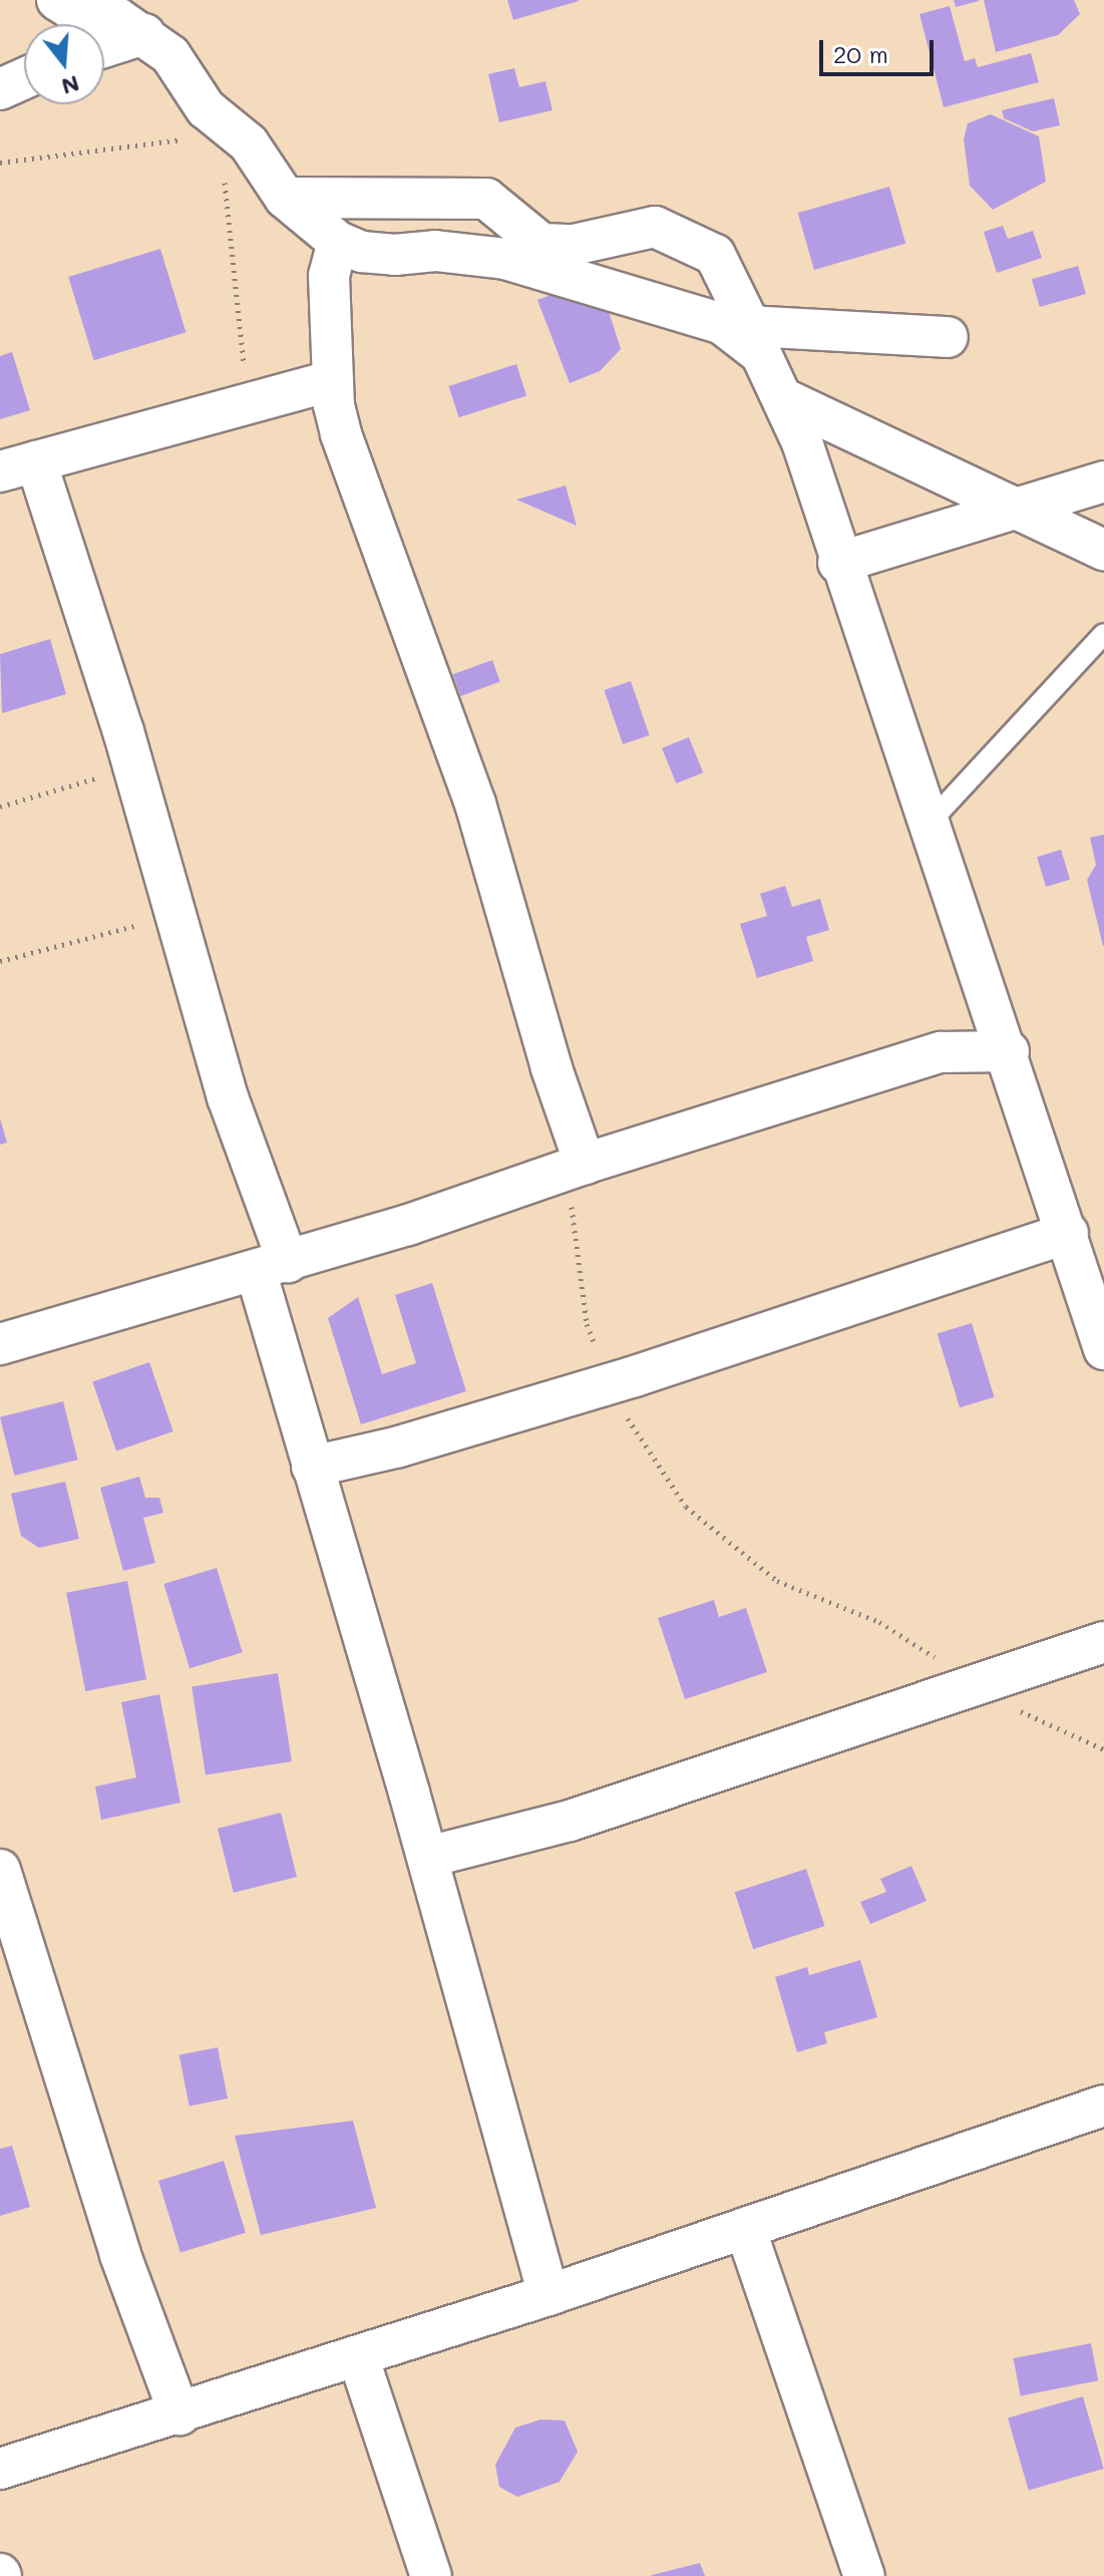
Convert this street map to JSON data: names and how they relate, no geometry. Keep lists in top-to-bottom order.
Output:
{
  "scale_bar": "20 m",
  "north": "bottom"
}
